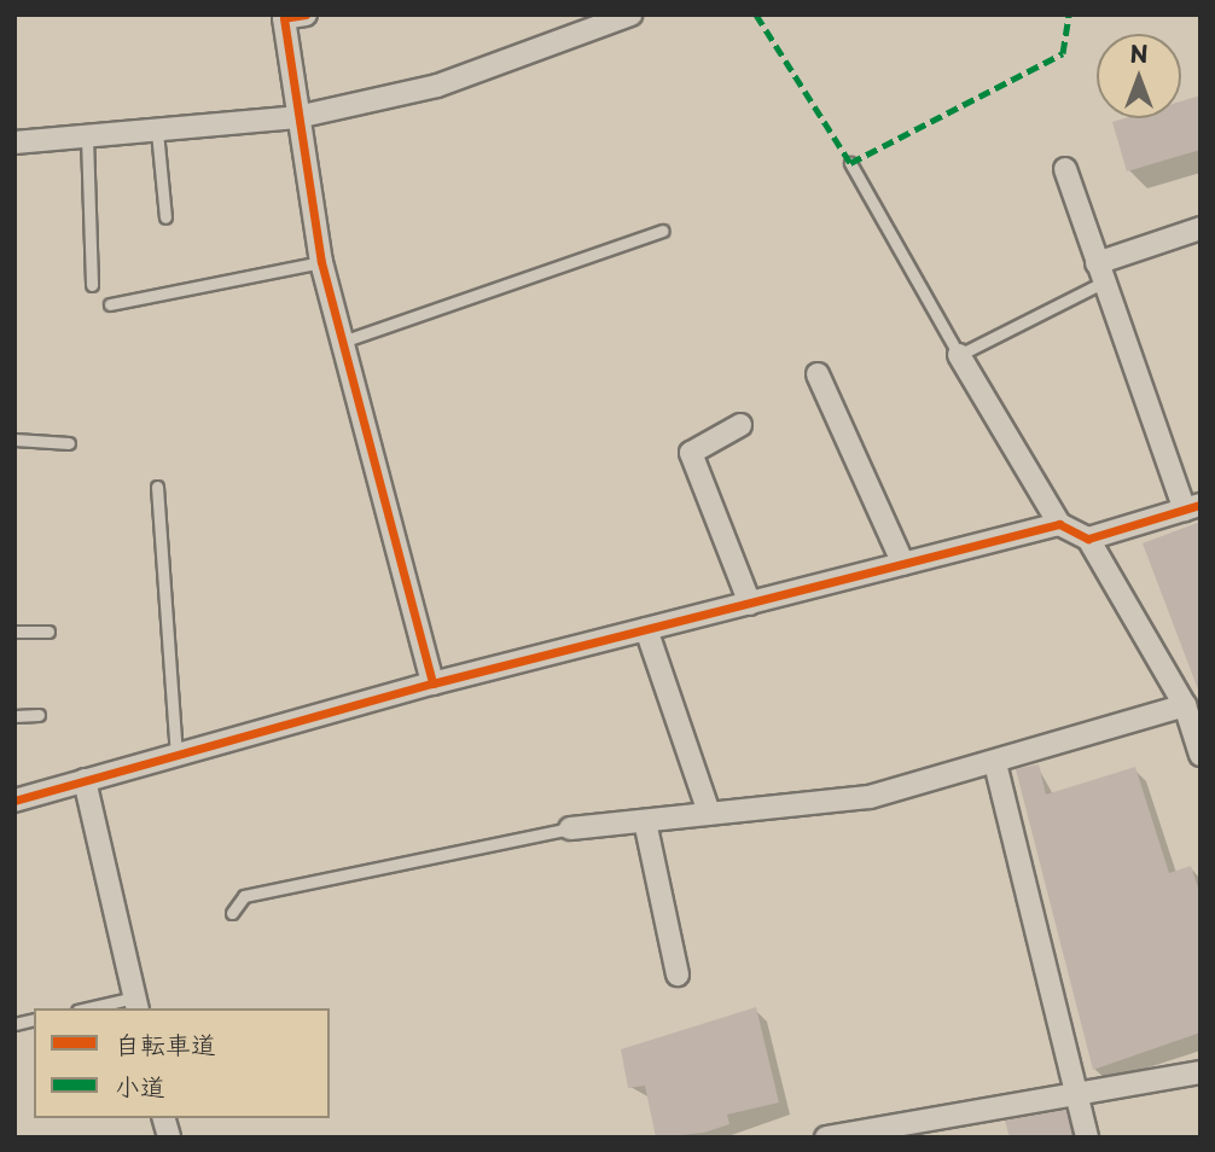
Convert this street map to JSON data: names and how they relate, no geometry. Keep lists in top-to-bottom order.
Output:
{
  "legend": ["自転車道", "小道"],
  "north": "top"
}
